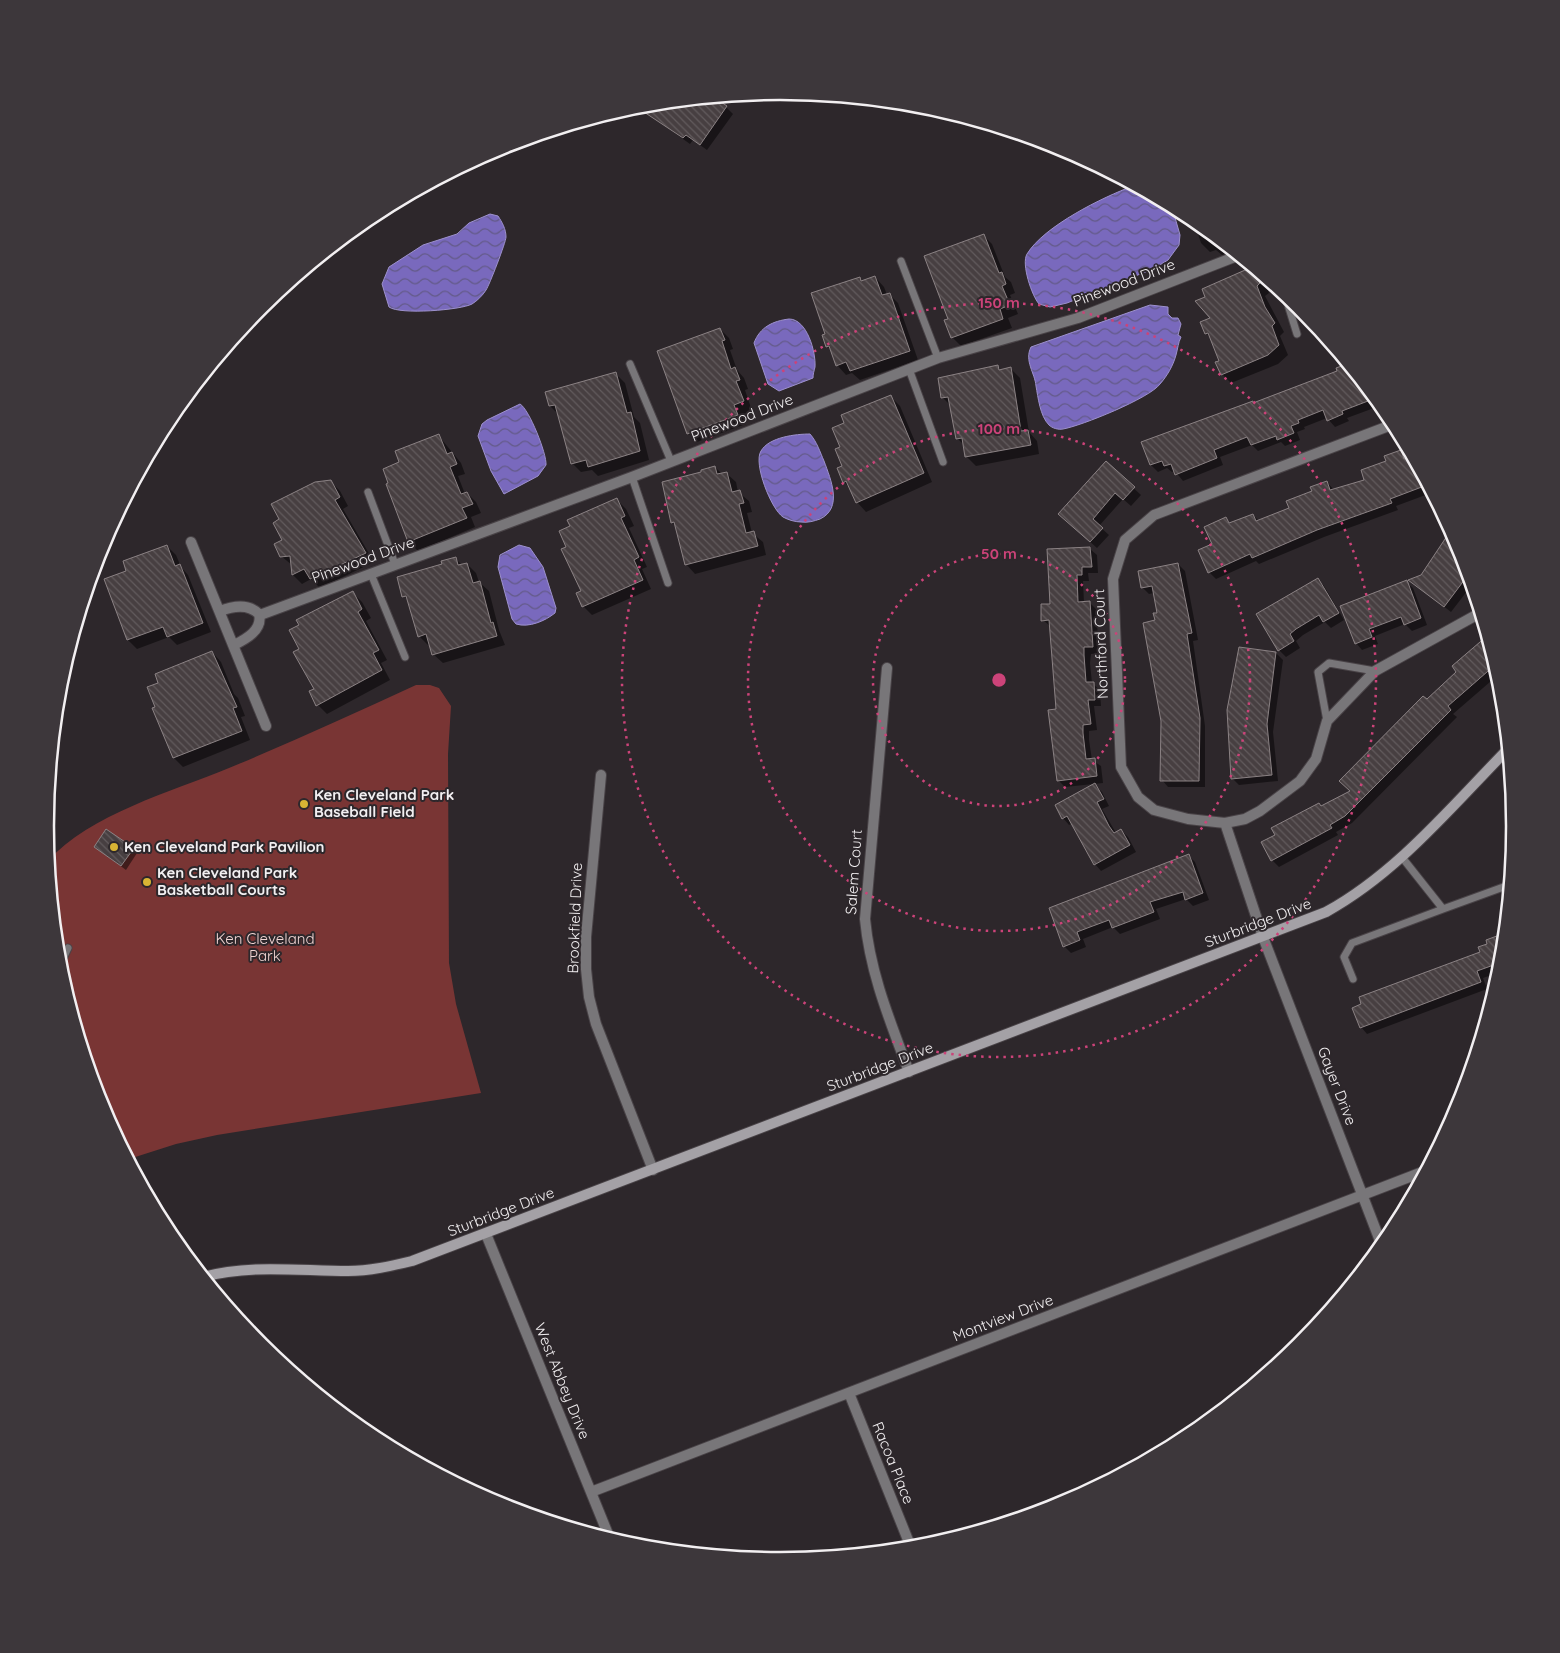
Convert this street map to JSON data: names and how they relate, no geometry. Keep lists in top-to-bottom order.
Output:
{
  "streets": {
    "street": [
      "Pinewood Drive",
      "Northford Court",
      "Salem Court",
      "Brookfield Drive",
      "Sturbridge Drive",
      "Gayer Drive",
      "Montview Drive",
      "West Abbey Drive",
      "Racoa Place"
    ]
  },
  "crossings": [
    ["Salem Court", "Sturbridge Drive"],
    ["Brookfield Drive", "Sturbridge Drive"],
    ["Sturbridge Drive", "Gayer Drive"],
    ["Sturbridge Drive", "West Abbey Drive"],
    ["Gayer Drive", "Montview Drive"],
    ["Montview Drive", "West Abbey Drive"],
    ["Montview Drive", "Racoa Place"]
  ],
  "parks": ["Ken Cleveland Park"],
  "places": ["Ken Cleveland Park Baseball Field", "Ken Cleveland Park Pavilion", "Ken Cleveland Park Basketball Courts"],
  "rings": ["150 m", "100 m", "50 m"]
}
